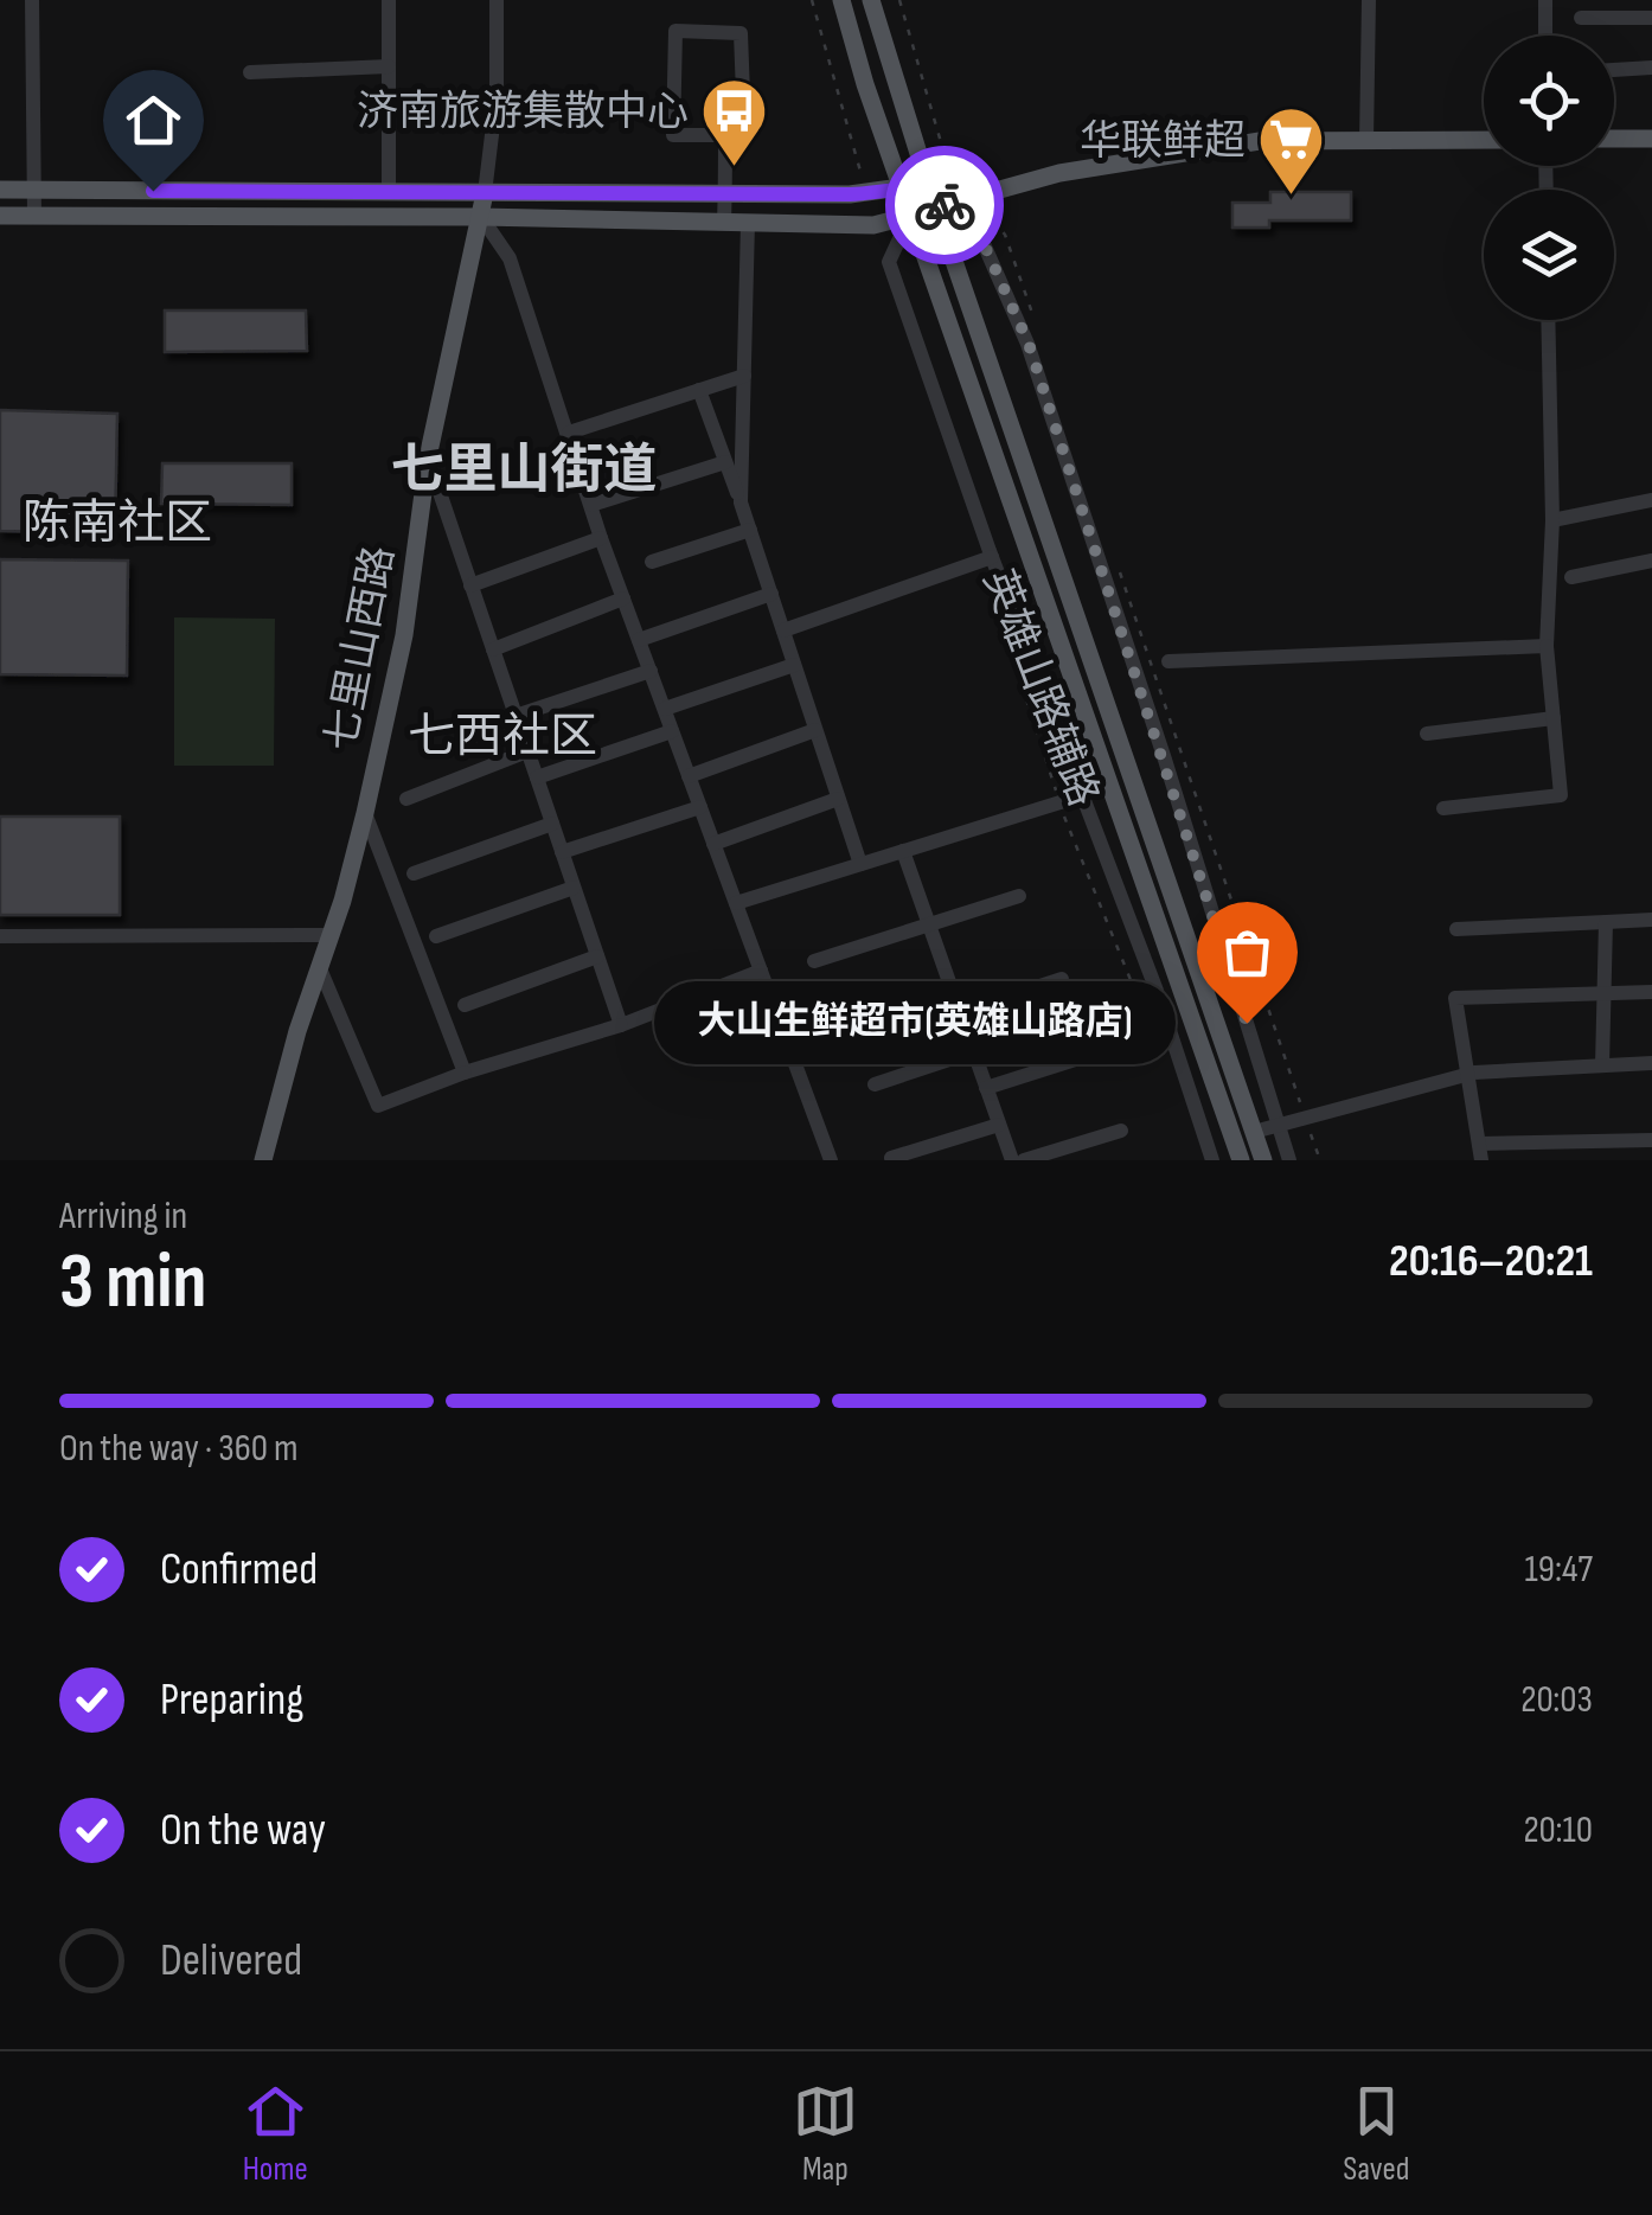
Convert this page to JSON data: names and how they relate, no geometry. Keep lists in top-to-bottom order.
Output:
{
  "streets": {
    "main road": ["七里山西路"],
    "street": ["英雄山路辅路"]
  },
  "districts": ["七里山街道", "陈南社区", "七西社区"],
  "places": {
    "bus stop": ["济南旅游集散中心"],
    "supermarket": ["华联鲜超"],
    "other": ["大山生鲜超市(英雄山路店)"]
  },
  "page": {
    "bubble": "大山生鲜超市(英雄山路店)",
    "heading": ["3 min", "Arriving in", "20:16–20:21"],
    "bar": "On the way · 360 m",
    "list": [
      ["Confirmed", "19:47"],
      ["Preparing", "20:03"],
      ["On the way", "20:10"],
      "Delivered"
    ],
    "tabs": ["Home", "Map", "Saved"]
  }
}
